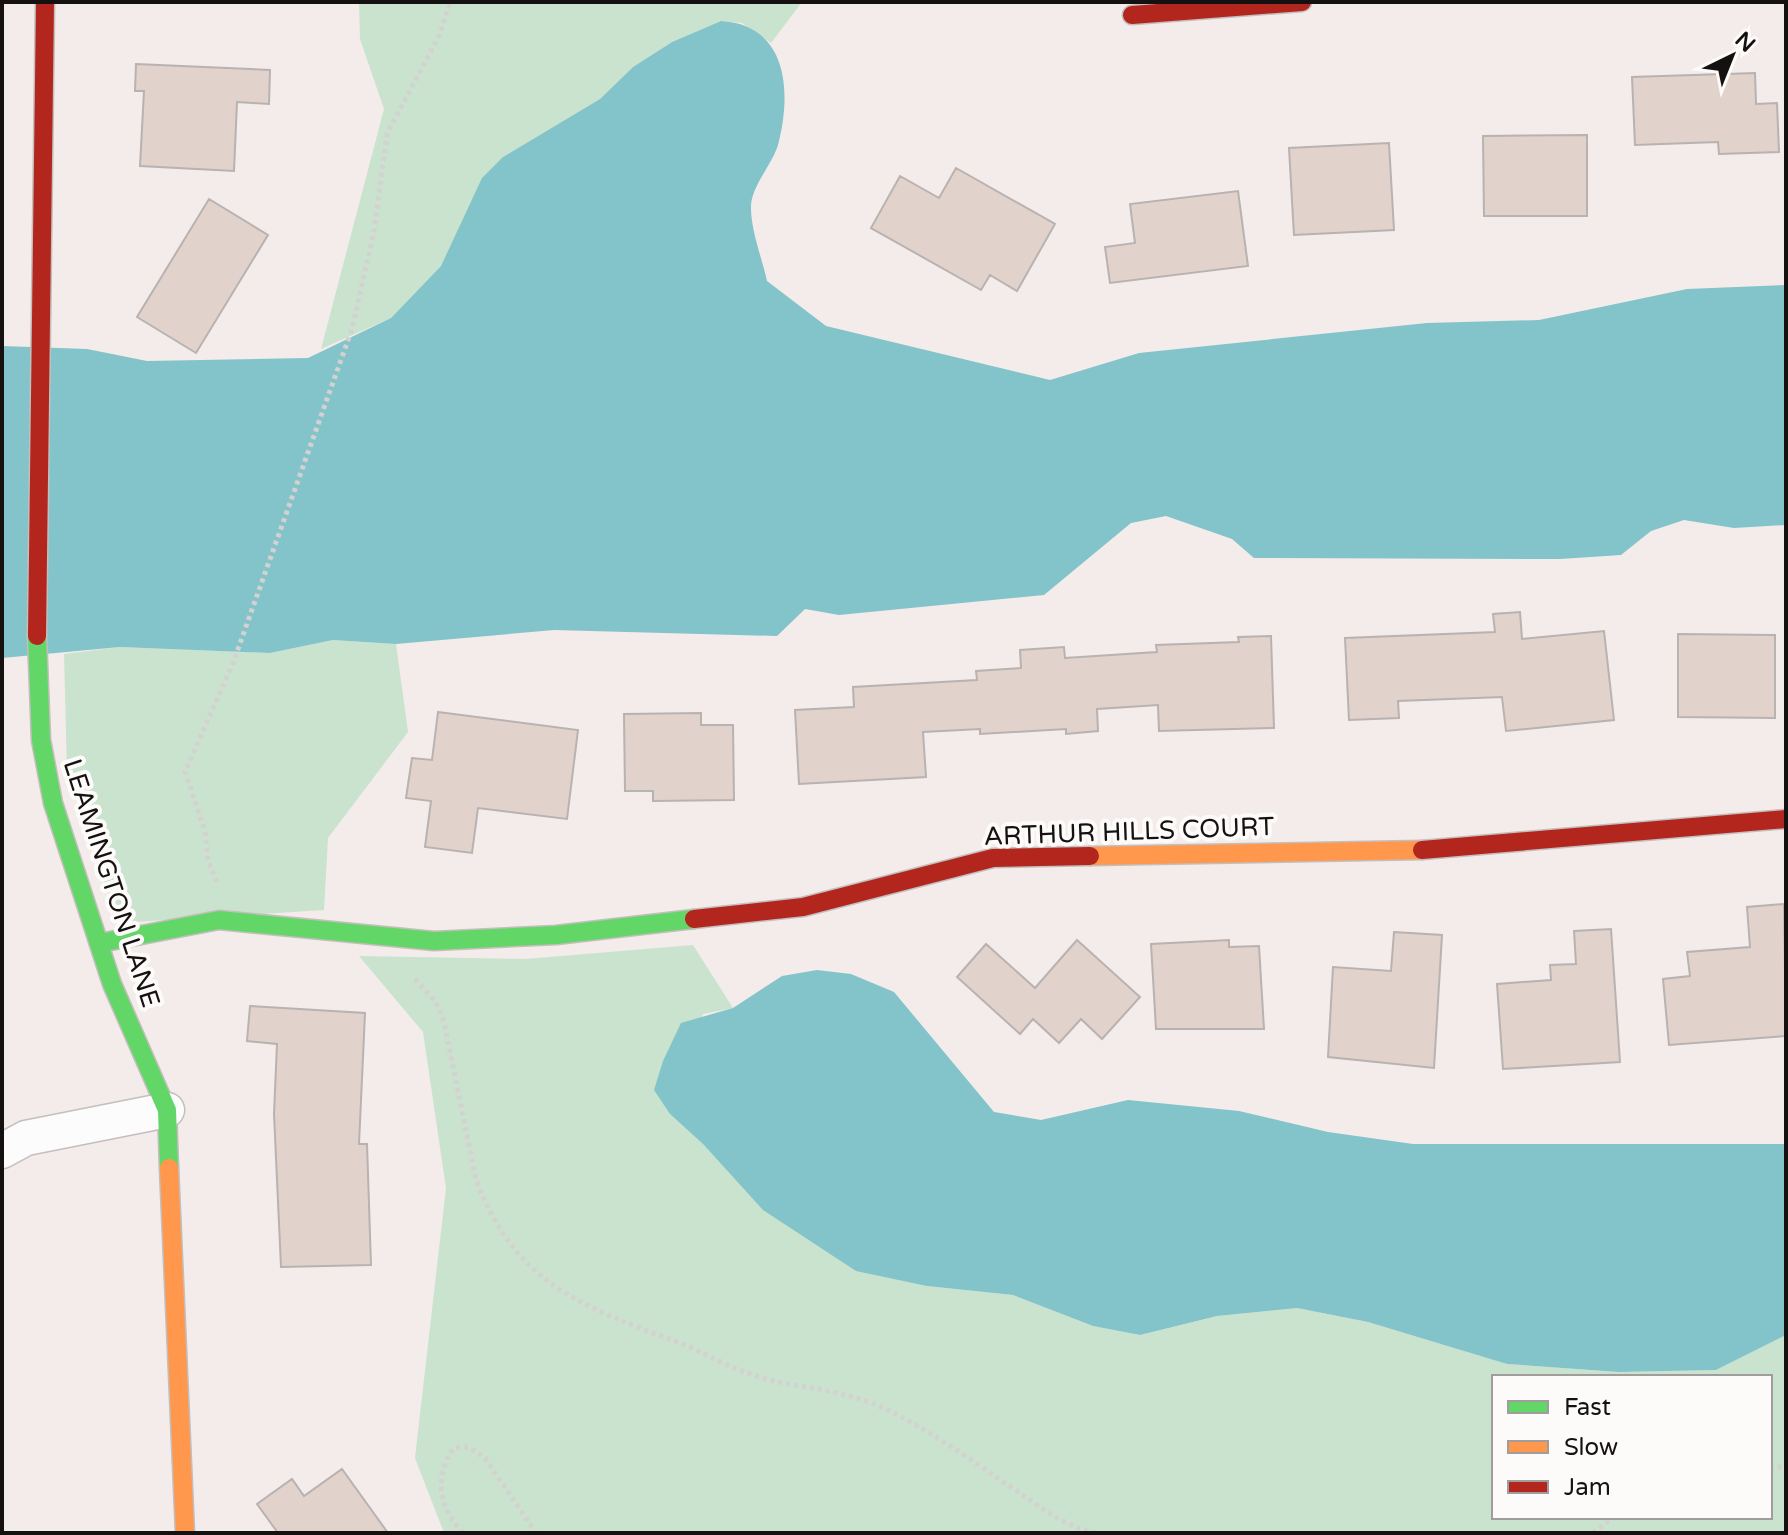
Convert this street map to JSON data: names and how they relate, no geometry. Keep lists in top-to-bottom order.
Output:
{
  "streets": {
    "street": ["ARTHUR HILLS COURT", "LEAMINGTON LANE"]
  },
  "crossings": [
    ["ARTHUR HILLS COURT", "LEAMINGTON LANE"]
  ],
  "legend": ["Fast", "Slow", "Jam"],
  "north": "top right"
}
